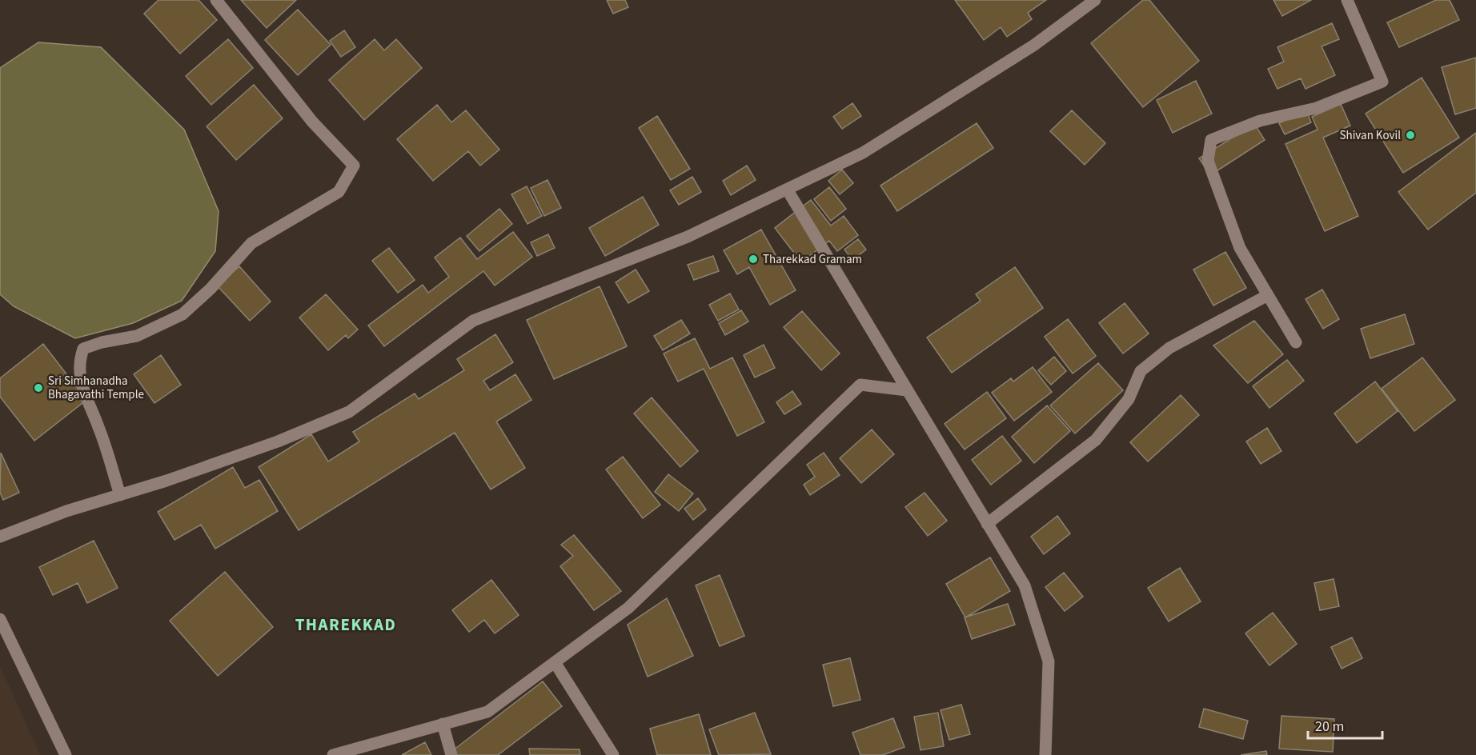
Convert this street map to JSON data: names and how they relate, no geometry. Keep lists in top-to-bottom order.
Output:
{
  "districts": ["THAREKKAD"],
  "places": ["Shivan Kovil", "Tharekkad Gramam", "Sri Simhanadha Bhagavathi Temple"],
  "scale_bar": "20 m"
}
